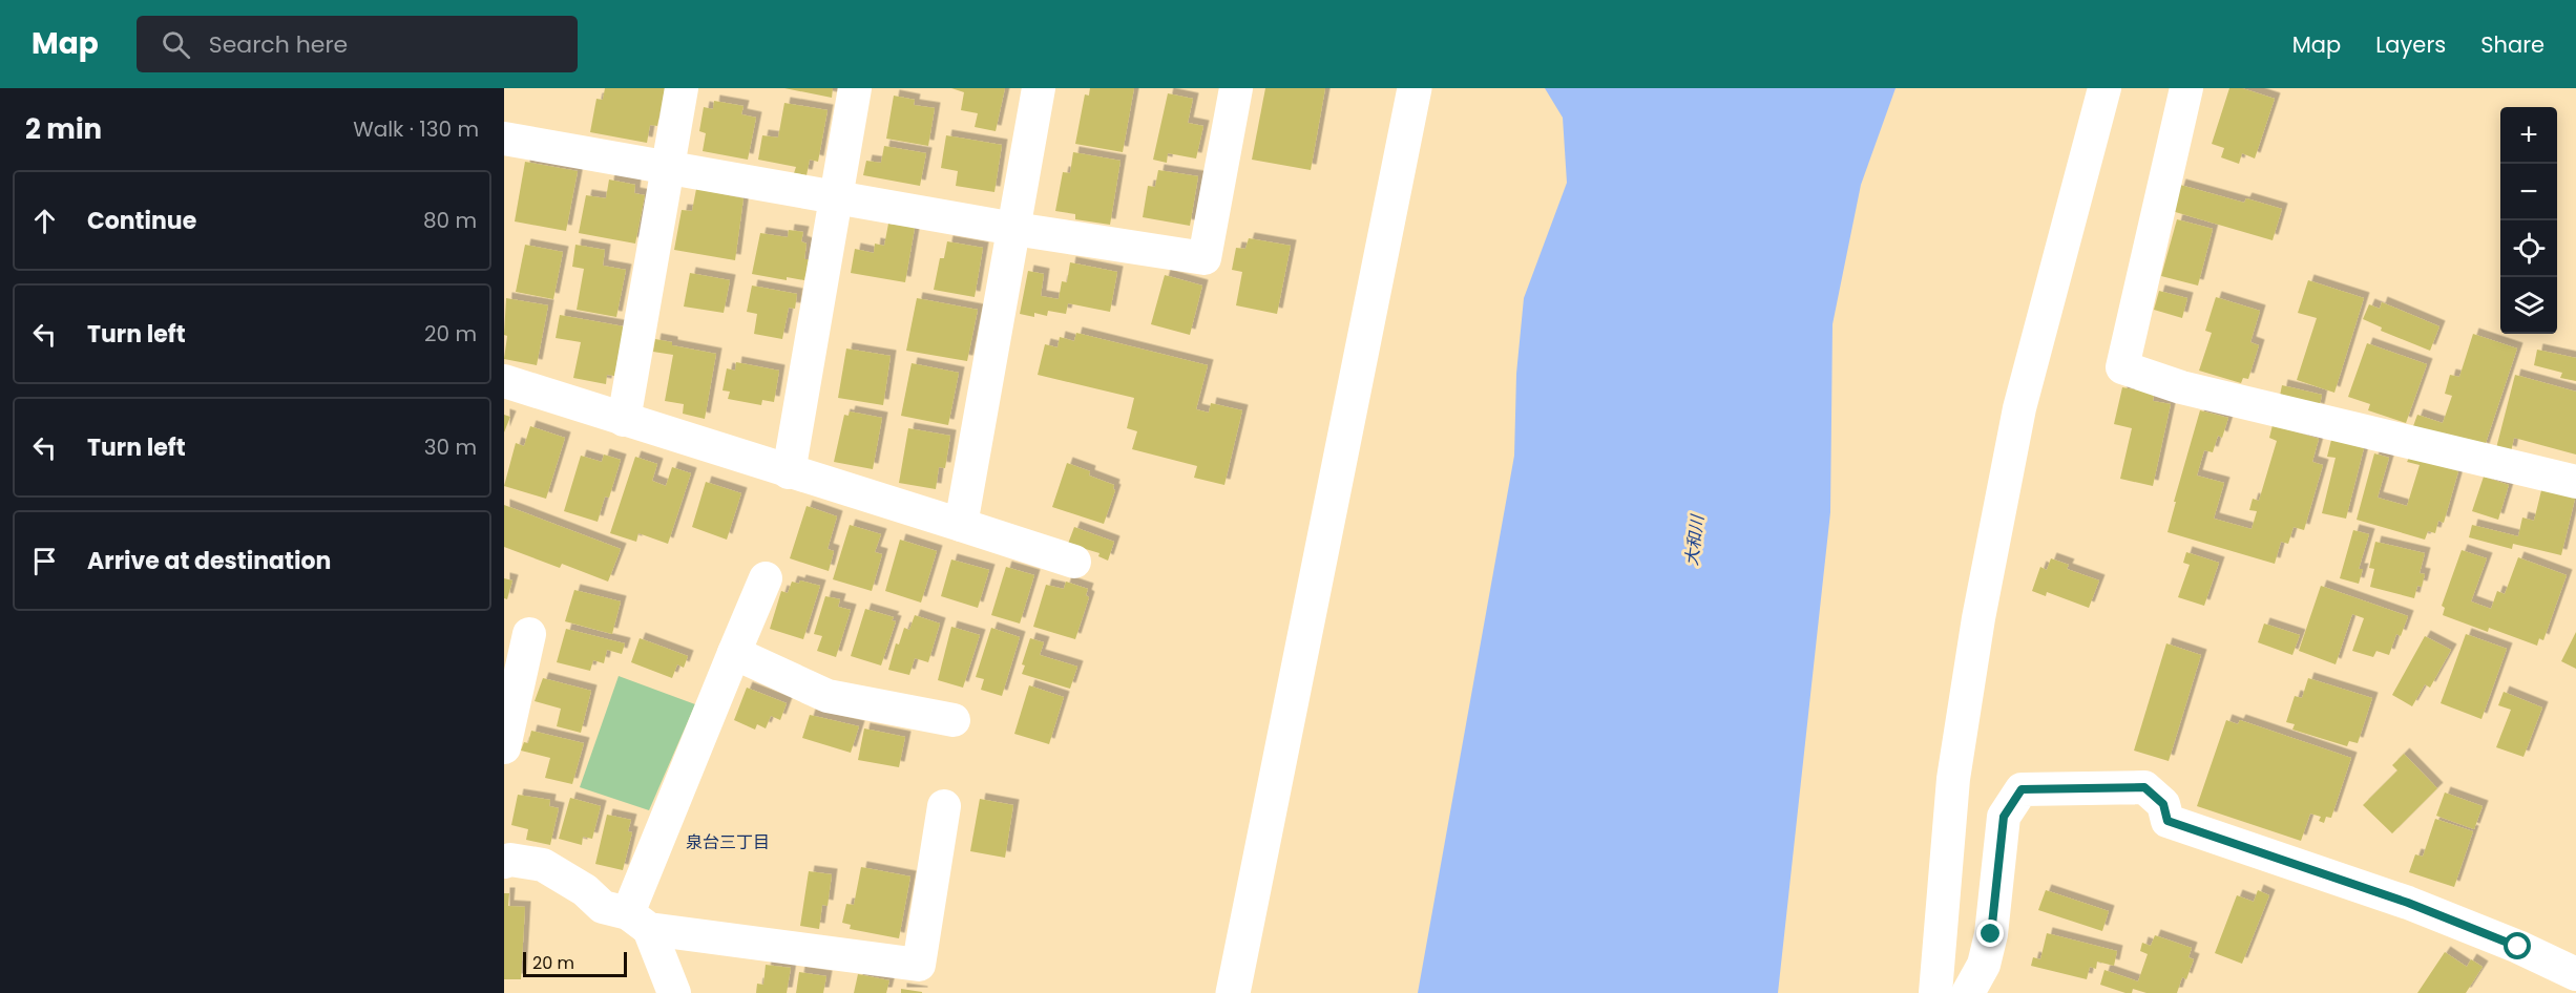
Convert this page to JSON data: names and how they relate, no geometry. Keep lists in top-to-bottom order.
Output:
{
  "districts": ["泉台三丁目"],
  "water": ["大和川"],
  "scale_bar": "20 m",
  "page": {
    "header": "Map",
    "search": "Search here",
    "nav": ["Map", "Layers", "Share"],
    "heading": ["2 min", "Walk · 130 m"],
    "map_buttons": ["+", "−"],
    "list": [
      ["Continue", "80 m"],
      ["Turn left", "20 m"],
      ["Turn left", "30 m"],
      "Arrive at destination"
    ],
    "scale": "20 m"
  }
}
